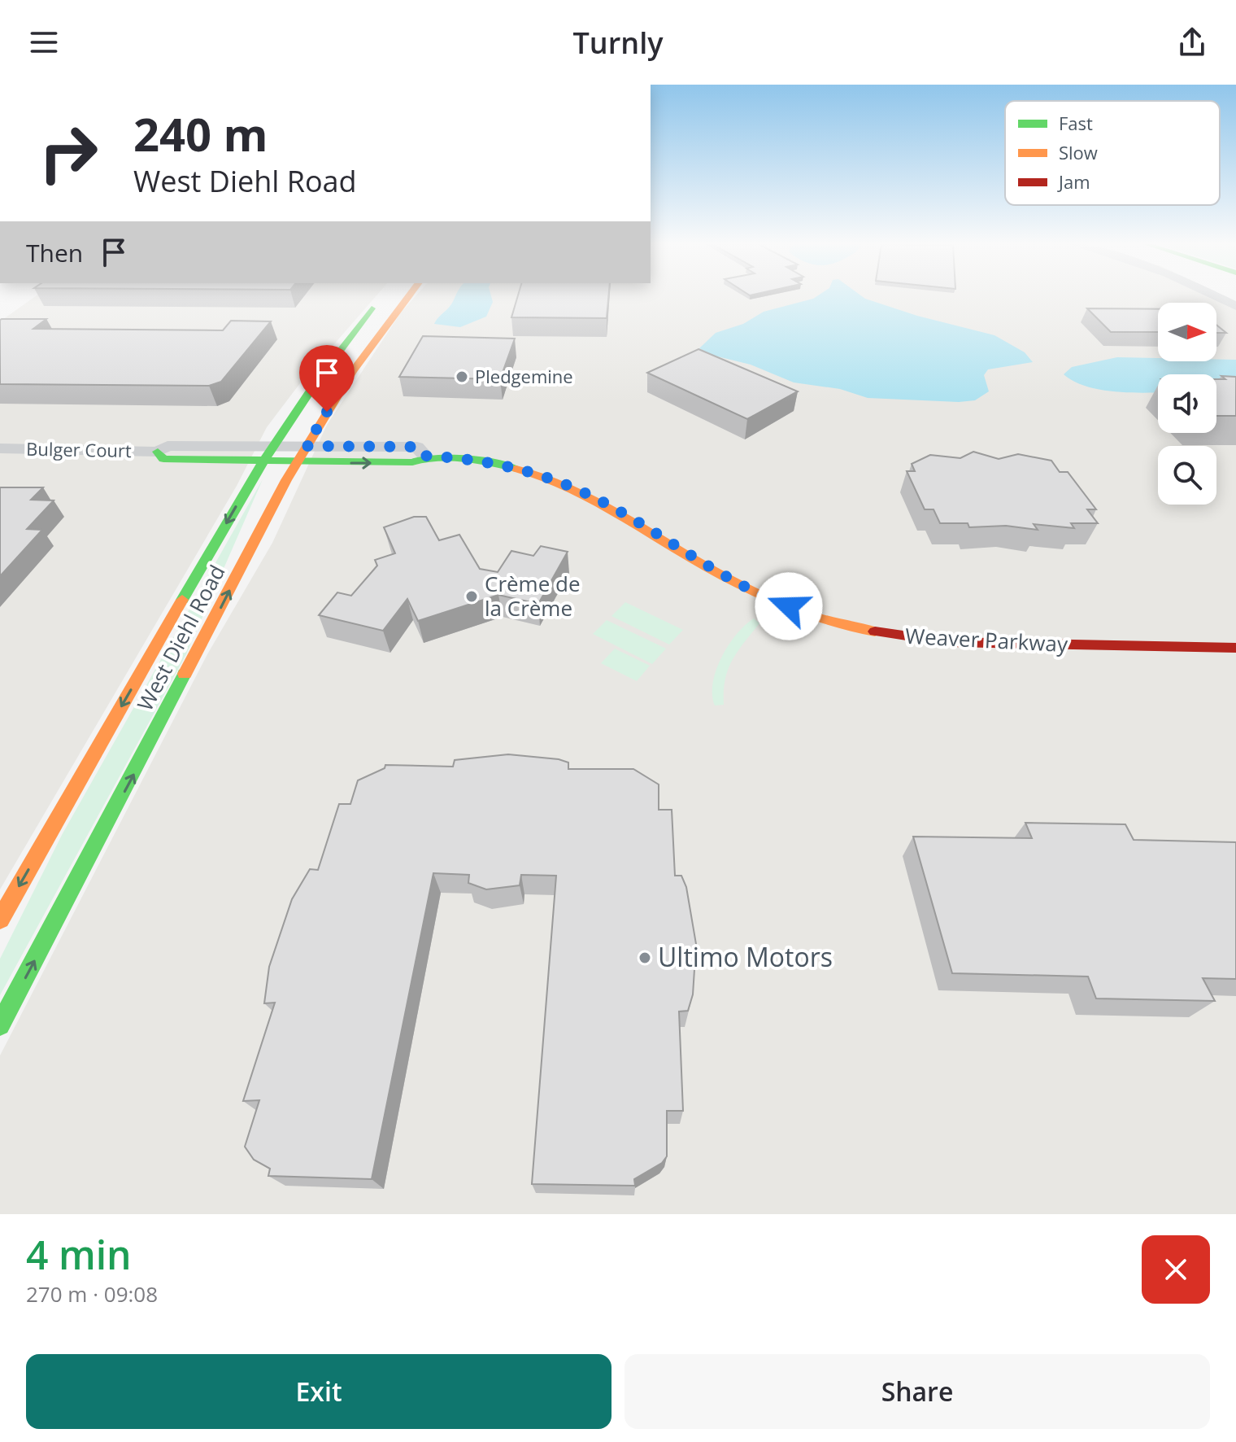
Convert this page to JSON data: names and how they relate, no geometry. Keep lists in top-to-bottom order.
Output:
{
  "streets": {
    "main road": ["West Diehl Road", "Weaver Parkway"],
    "street": ["Bulger Court"]
  },
  "crossings": [
    ["Bulger Court", "West Diehl Road"],
    ["Bulger Court", "Weaver Parkway"],
    ["West Diehl Road", "Weaver Parkway"]
  ],
  "places": ["Pledgemine", "Crème de la Crème", "Ultimo Motors"],
  "legend": ["Fast", "Slow", "Jam"],
  "north": "right",
  "page": {
    "header": "Turnly",
    "turn": ["240 m", "West Diehl Road"],
    "then": "Then",
    "heading": ["4 min", "270 m · 09:08"],
    "buttons": ["Exit", "Share"]
  }
}
